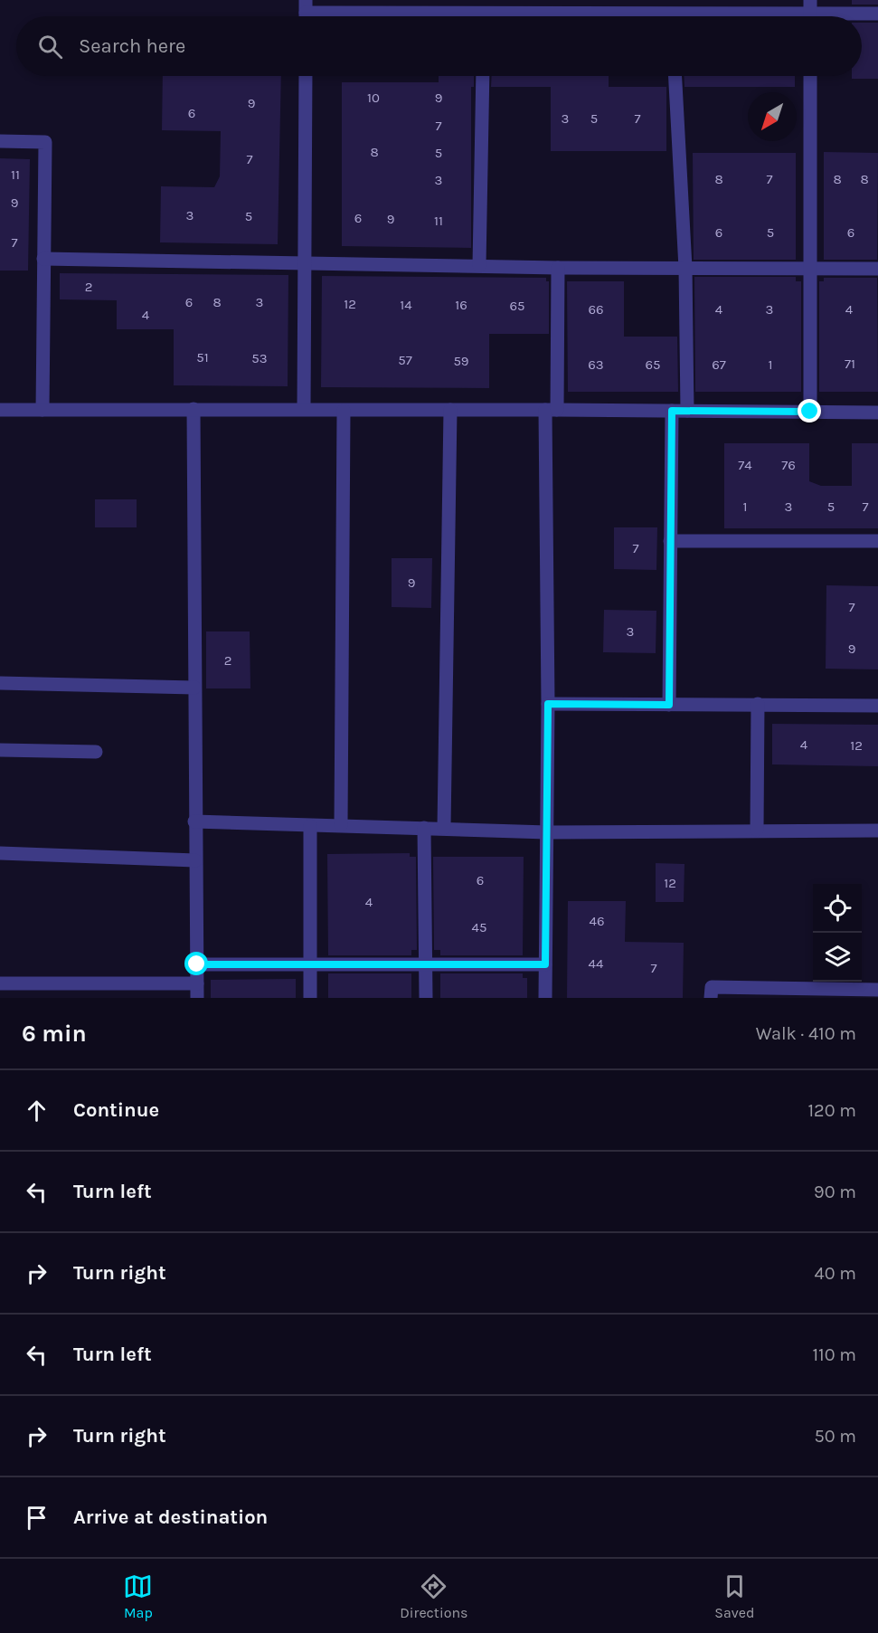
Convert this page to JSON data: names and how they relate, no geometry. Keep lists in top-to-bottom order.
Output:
{
  "house_numbers": [
    "10",
    "9",
    "9",
    "6",
    "3",
    "5",
    "7",
    "7",
    "8",
    "5",
    "7",
    "11",
    "8",
    "7",
    "8",
    "8",
    "3",
    "9",
    "3",
    "5",
    "6",
    "9",
    "11",
    "6",
    "5",
    "6",
    "7",
    "2",
    "6",
    "8",
    "3",
    "12",
    "14",
    "16",
    "65",
    "66",
    "4",
    "3",
    "4",
    "4",
    "51",
    "53",
    "57",
    "59",
    "71",
    "63",
    "65",
    "67",
    "1",
    "74",
    "76",
    "1",
    "3",
    "5",
    "7",
    "7",
    "9",
    "7",
    "3",
    "9",
    "2",
    "4",
    "12",
    "6",
    "12",
    "4",
    "46",
    "45",
    "44",
    "7"
  ],
  "north": "bottom left",
  "page": {
    "search": "Search here",
    "heading": ["6 min", "Walk · 410 m"],
    "list": [
      ["Continue", "120 m"],
      ["Turn left", "90 m"],
      ["Turn right", "40 m"],
      ["Turn left", "110 m"],
      ["Turn right", "50 m"],
      "Arrive at destination"
    ],
    "nav": ["Map", "Directions", "Saved"]
  }
}
